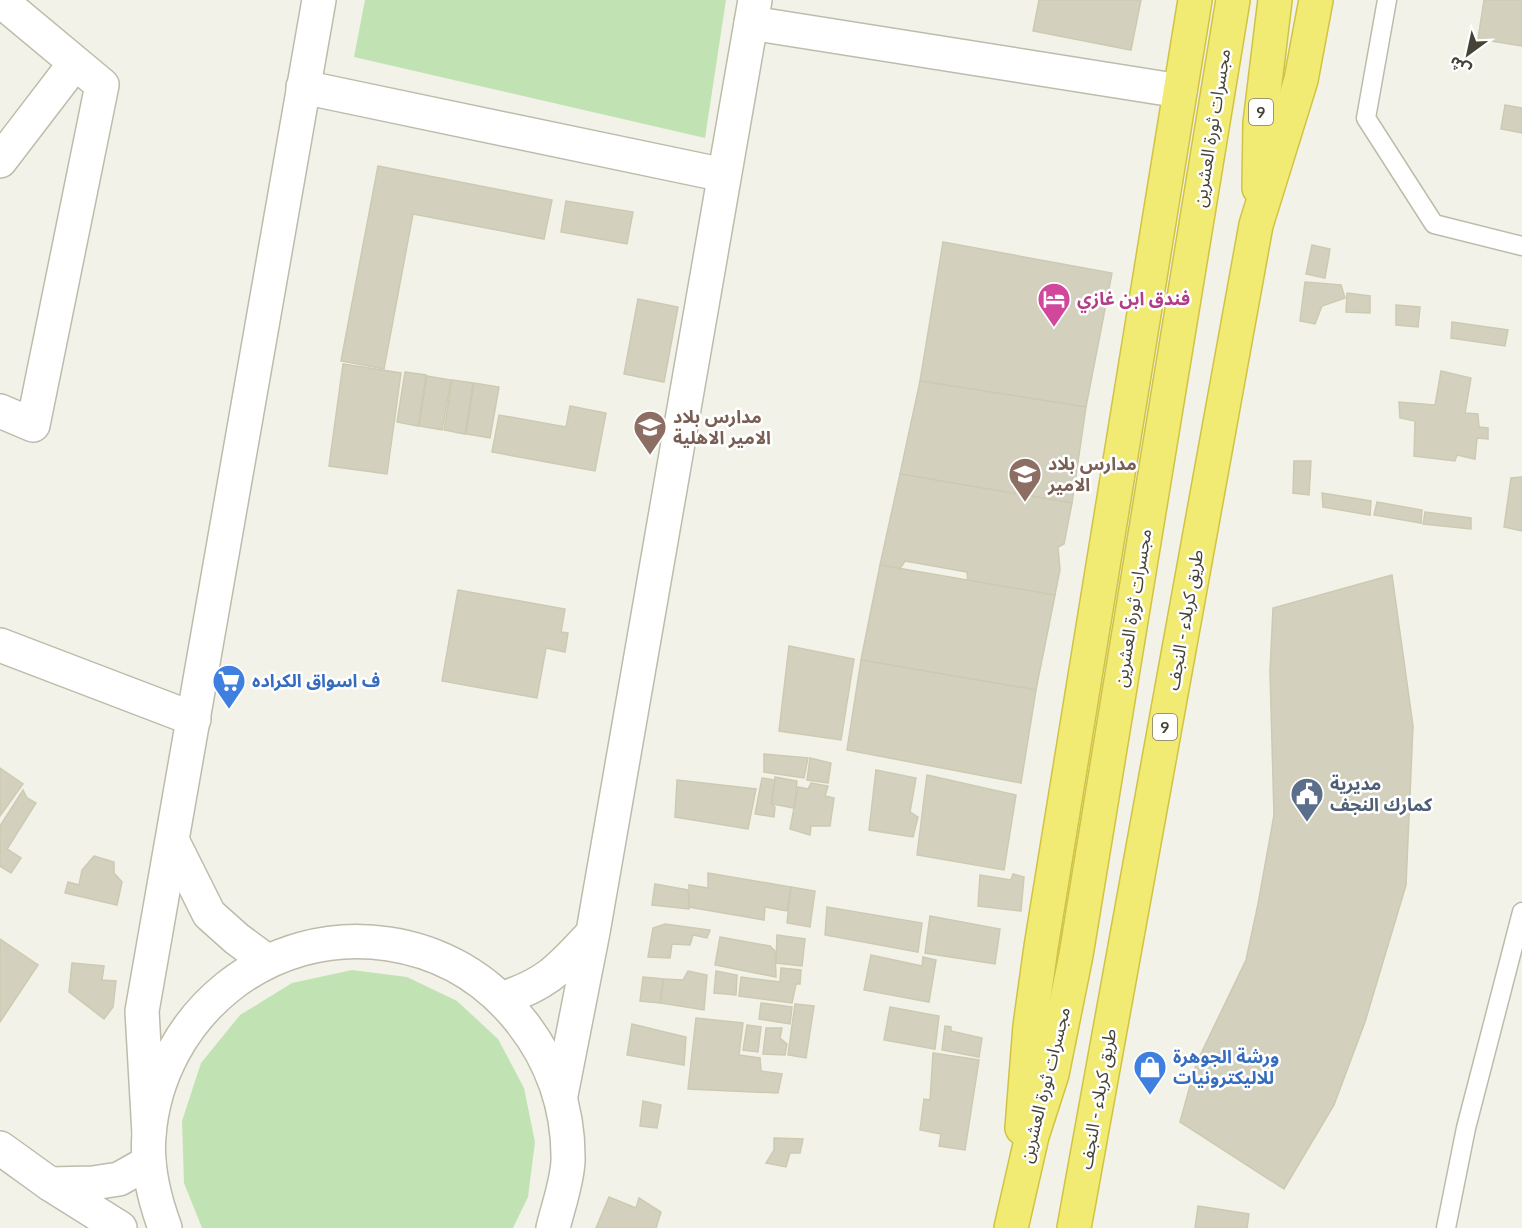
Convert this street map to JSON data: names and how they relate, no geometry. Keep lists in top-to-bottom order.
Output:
{
  "streets": {
    "highway": ["9", "مجسرات ثورة العشرين", "طريق کربلاء - النجف"]
  },
  "crossings": [
    ["9", "طريق کربلاء - النجف"]
  ],
  "places": {
    "hotel": ["فندق ابن غازي"],
    "school or university": ["مدارس بلاد الامير الاهلية", "مدارس بلاد الامير"],
    "supermarket": ["ف اسواق الكراده"],
    "public building": ["مديرية كمارك النجف"],
    "shop": ["ورشة الجوهرة للاليكترونيات"]
  },
  "north": "bottom left"
}
